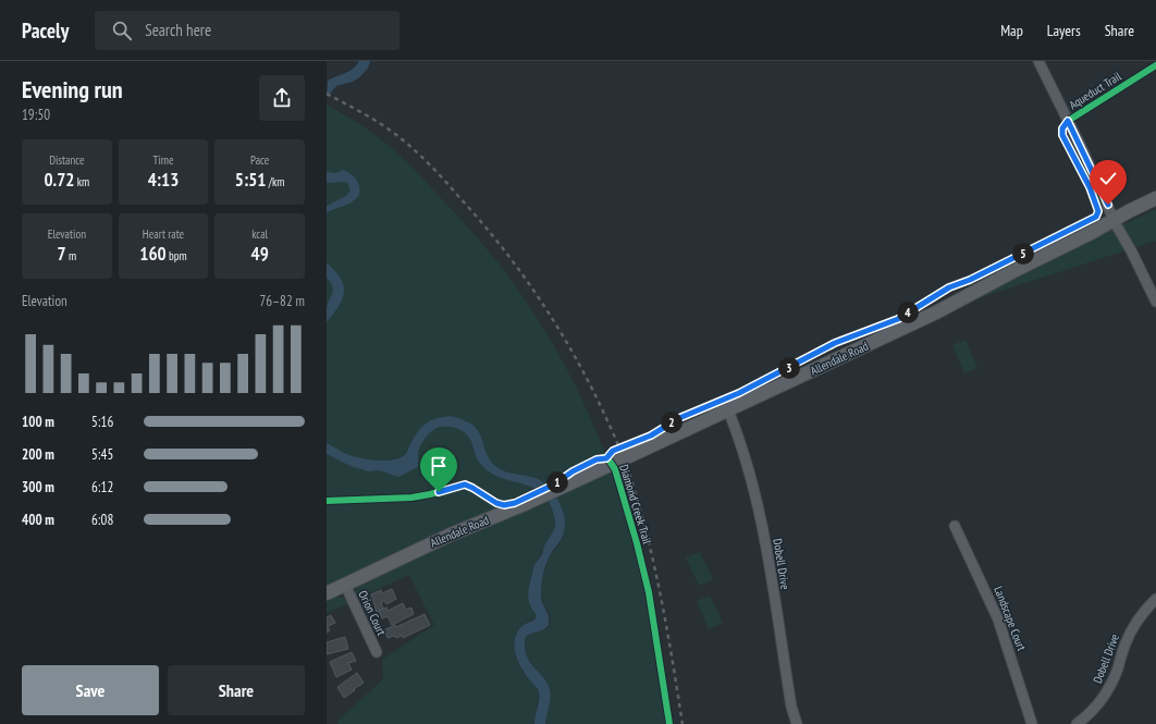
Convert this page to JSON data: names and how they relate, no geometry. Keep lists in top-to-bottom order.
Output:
{
  "streets": {
    "street": [
      "Allendale Road",
      "Dobell Drive",
      "Orion Court",
      "Landscape Court"
    ],
    "cycle path": ["Aqueduct Trail", "Diamond Creek Trail"]
  },
  "crossings": [
    ["Allendale Road", "Dobell Drive"],
    ["Allendale Road", "Orion Court"]
  ],
  "page": {
    "header": "Pacely",
    "search": "Search here",
    "nav": ["Map", "Layers", "Share"],
    "heading": ["Evening run", "19:50"],
    "stats": [
      ["Distance", "0.72 km"],
      ["Time", "4:13"],
      ["Pace", "5:51 /km"],
      ["Elevation", "7 m"],
      ["Heart rate", "160 bpm"],
      ["kcal", "49"]
    ],
    "pins": [
      "5",
      "4",
      "3",
      "2",
      "1"
    ],
    "chart": ["Elevation", "76–82 m"],
    "list": [
      {
        "name": "100 m",
        "note": "5:16"
      },
      {
        "name": "200 m",
        "note": "5:45"
      },
      {
        "name": "300 m",
        "note": "6:12"
      },
      {
        "name": "400 m",
        "note": "6:08"
      }
    ],
    "buttons": ["Save", "Share"]
  }
}
